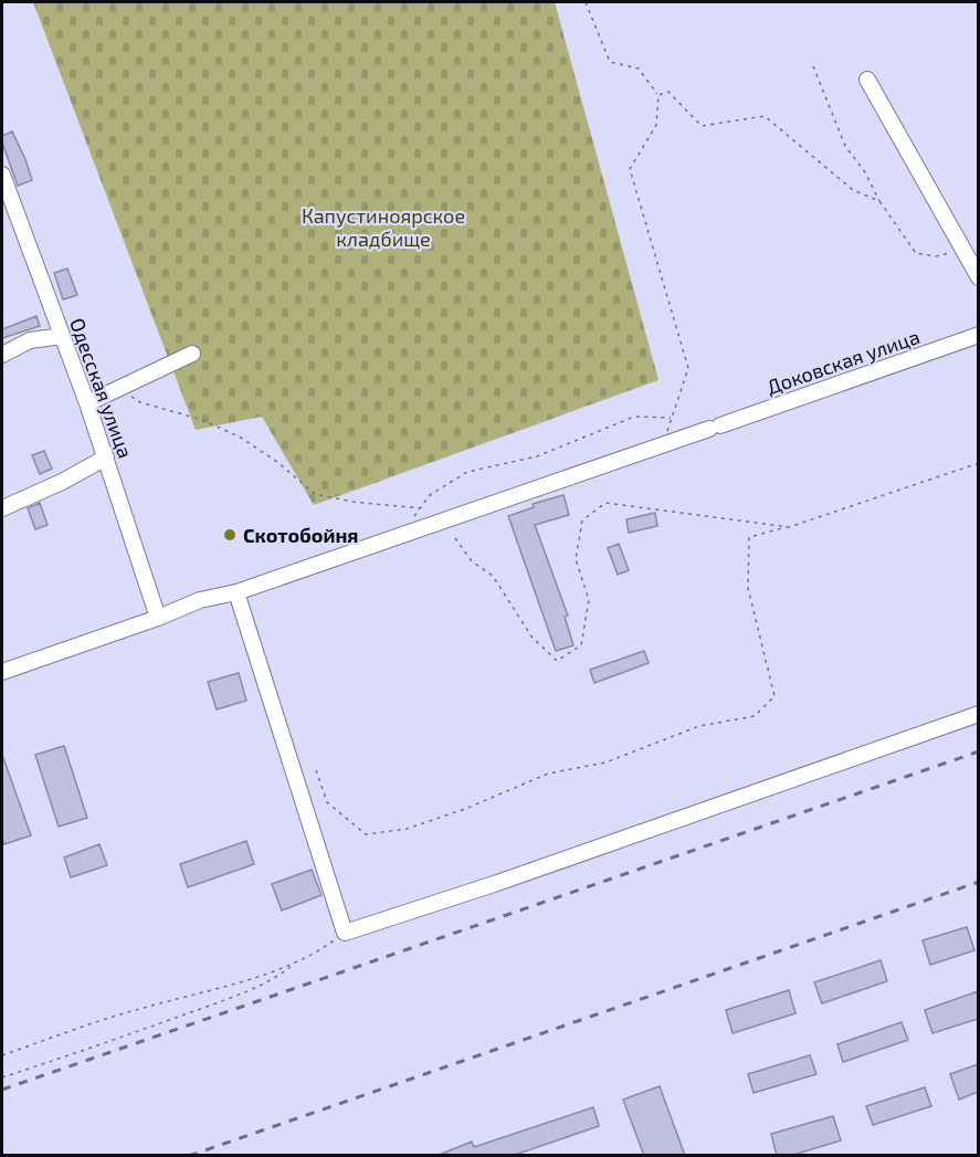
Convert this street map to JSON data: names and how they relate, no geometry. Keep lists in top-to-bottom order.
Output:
{
  "streets": {
    "street": ["Доковская улица", "Одесская улица"]
  },
  "crossings": [
    ["Доковская улица", "Одесская улица"]
  ],
  "parks": ["Капустиноярское кладбище"],
  "places": ["Скотобойня"]
}
